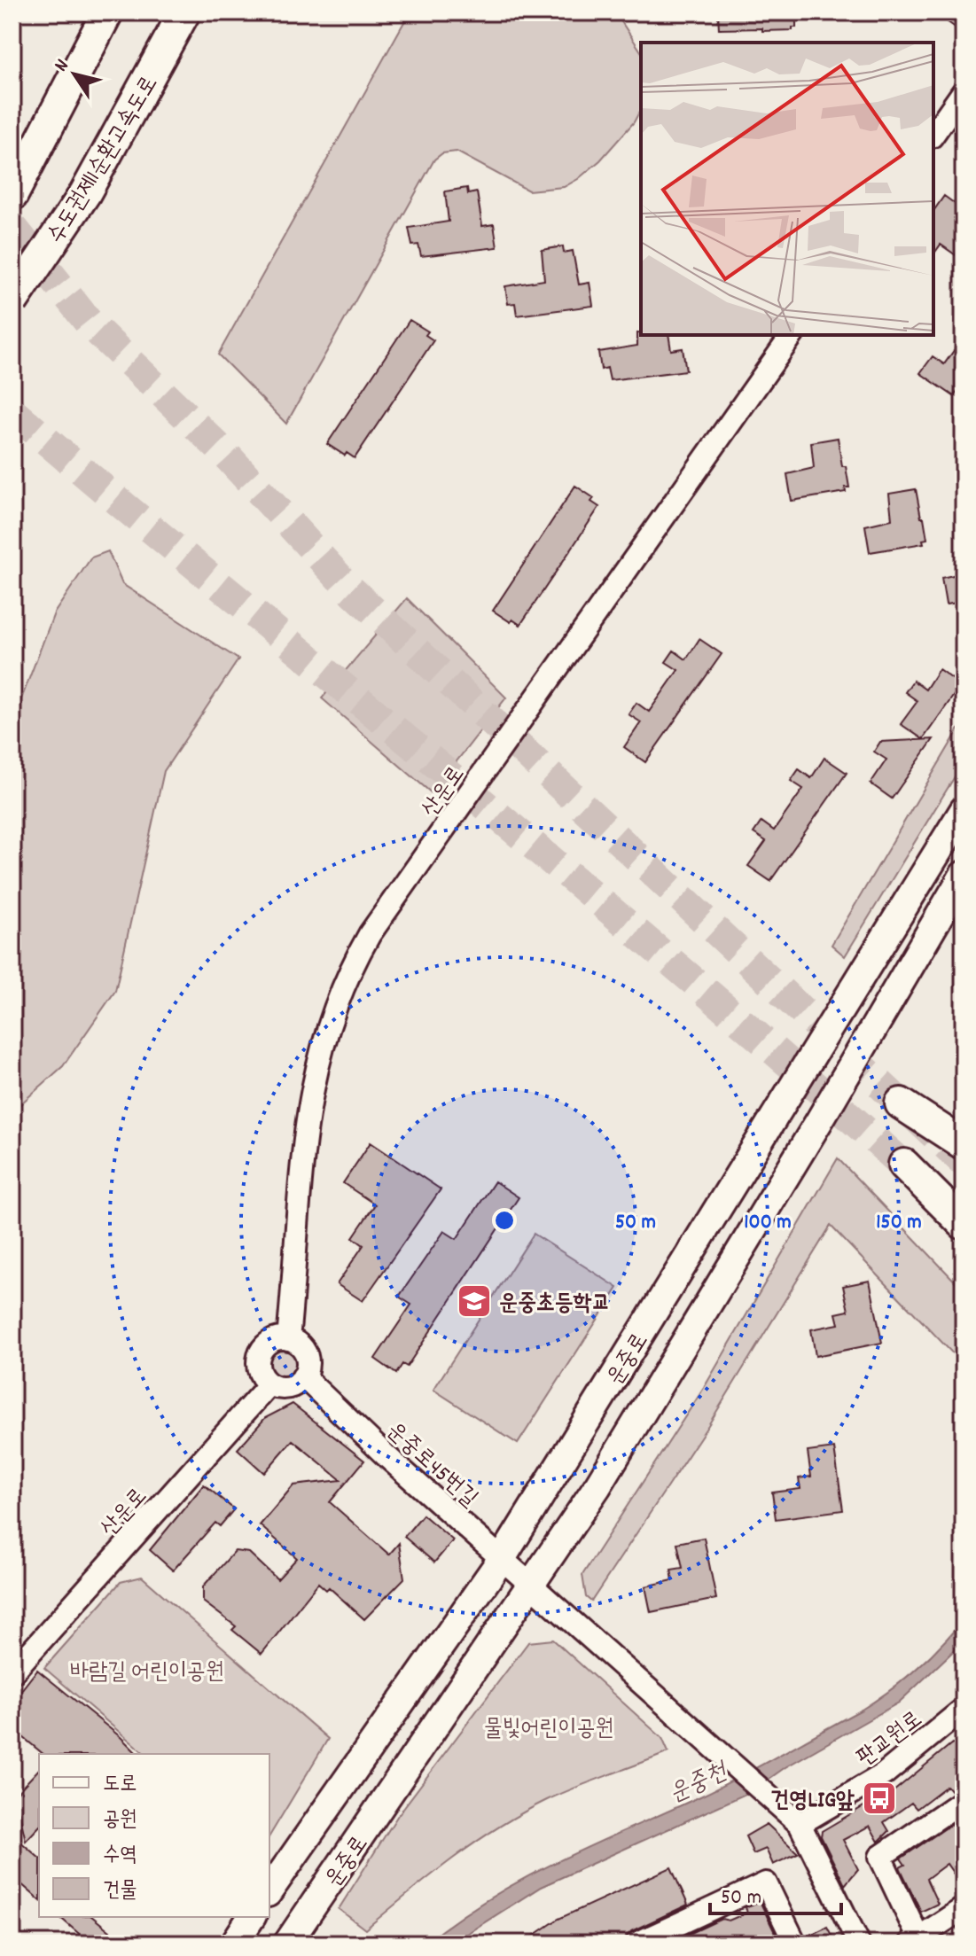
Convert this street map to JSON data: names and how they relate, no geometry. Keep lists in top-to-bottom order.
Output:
{
  "streets": {
    "highway": ["수도권제1순환고속도로"],
    "main road": ["운중로"],
    "street": ["산운로", "운중로45번길", "판교원로"]
  },
  "crossings": [
    ["산운로", "운중로45번길"],
    ["운중로", "운중로45번길"]
  ],
  "water": ["운중천"],
  "parks": ["바람길 어린이공원", "물빛어린이공원"],
  "places": {
    "school or university": ["운중초등학교"],
    "bus stop": ["건영LIG앞"]
  },
  "legend": [
    "도로",
    "공원",
    "수역",
    "건물"
  ],
  "scale_bar": "50 m",
  "north": "top left",
  "rings": ["50 m", "100 m", "150 m"]
}
